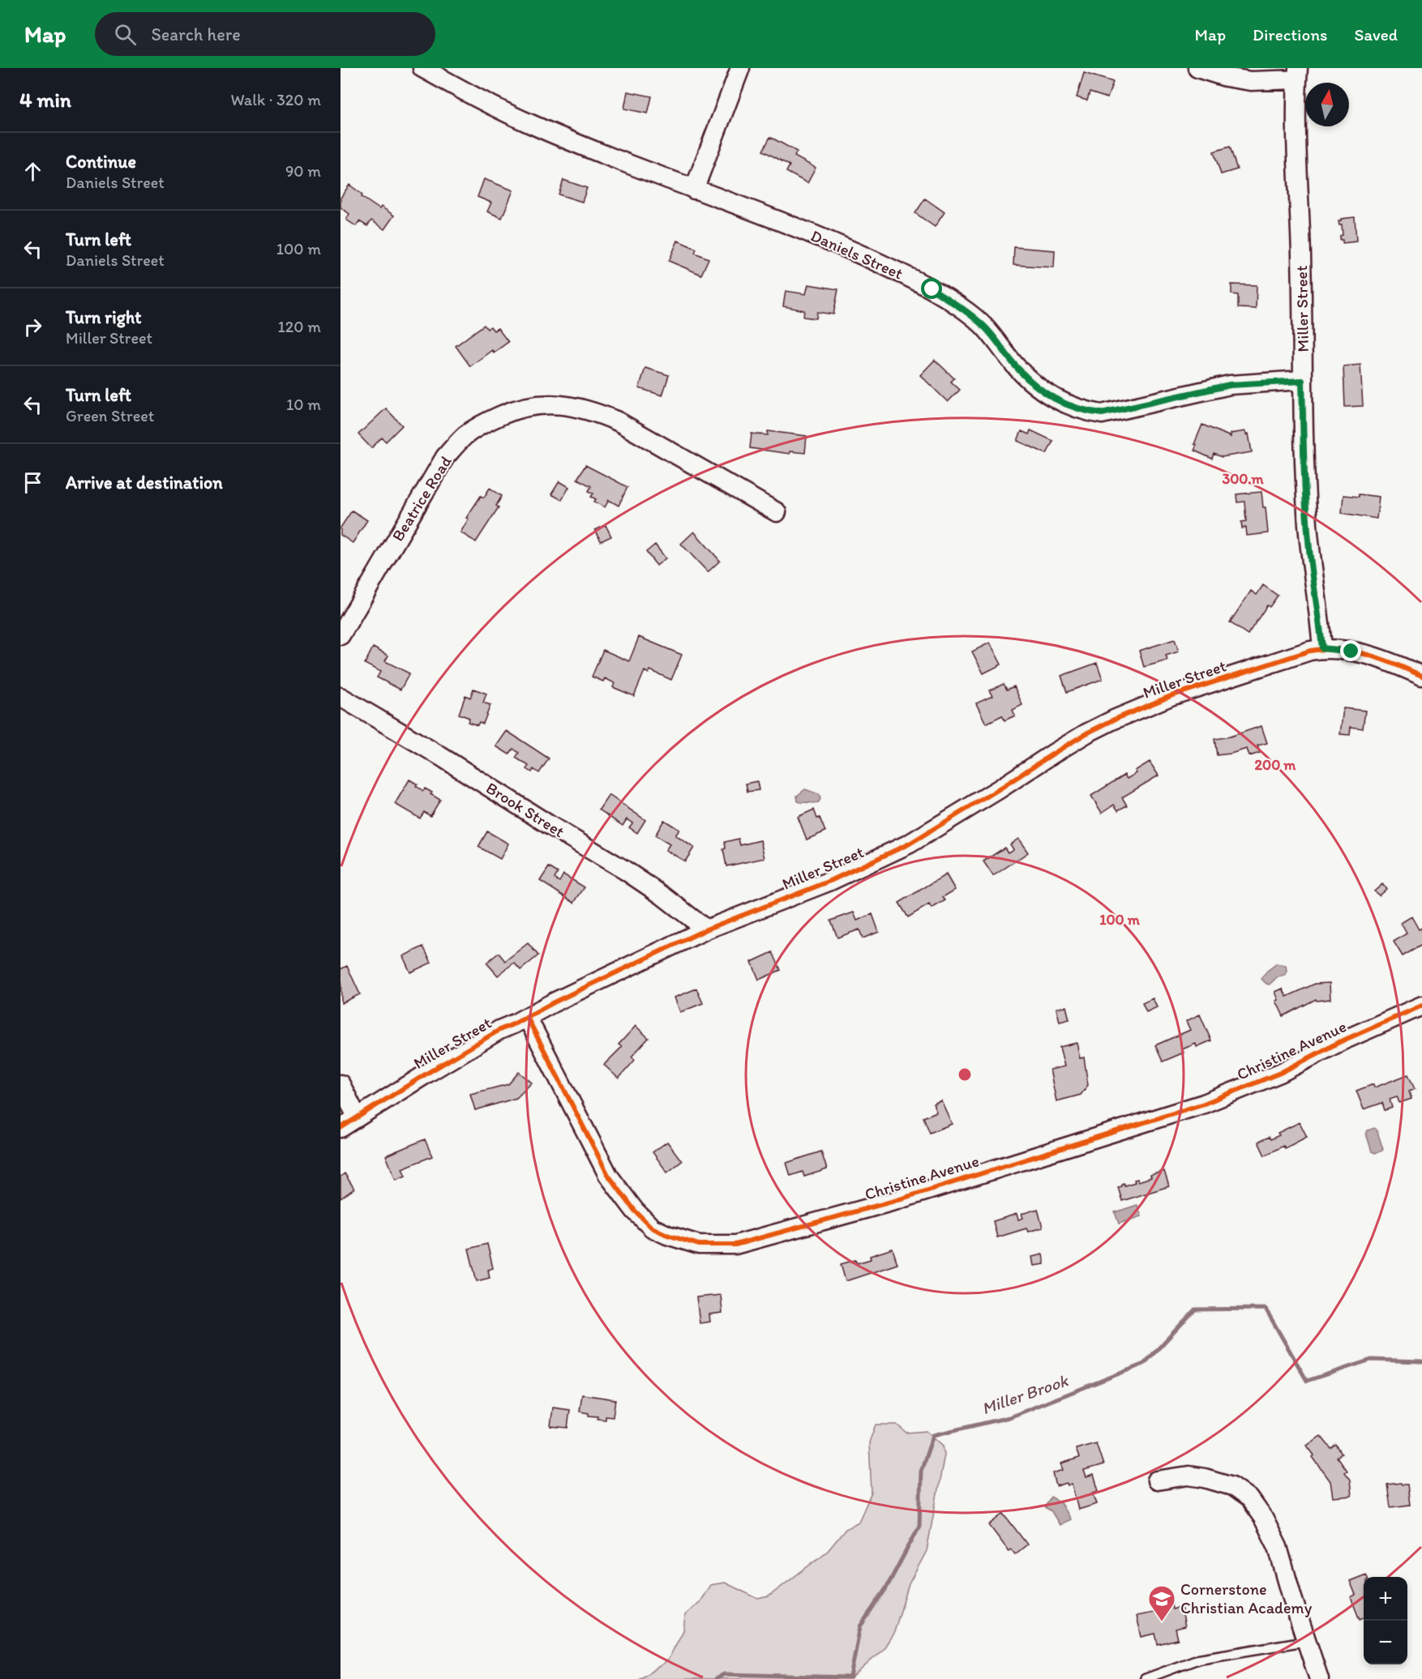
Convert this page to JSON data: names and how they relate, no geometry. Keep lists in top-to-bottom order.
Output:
{
  "streets": {
    "street": [
      "Daniels Street",
      "Miller Street",
      "Beatrice Road",
      "Brook Street",
      "Christine Avenue"
    ]
  },
  "crossings": [
    ["Daniels Street", "Miller Street"],
    ["Miller Street", "Brook Street"],
    ["Miller Street", "Christine Avenue"]
  ],
  "water": ["Miller Brook"],
  "places": {
    "school or university": ["Cornerstone Christian Academy"]
  },
  "north": "top",
  "page": {
    "header": "Map",
    "search": "Search here",
    "nav": ["Map", "Directions", "Saved"],
    "heading": ["4 min", "Walk · 320 m"],
    "list": [
      ["Continue", "Daniels Street", "90 m"],
      ["Turn left", "Daniels Street", "100 m"],
      ["Turn right", "Miller Street", "120 m"],
      ["Turn left", "Green Street", "10 m"],
      "Arrive at destination"
    ],
    "map_buttons": ["+", "−"]
  },
  "rings": ["300 m", "200 m", "100 m"]
}
